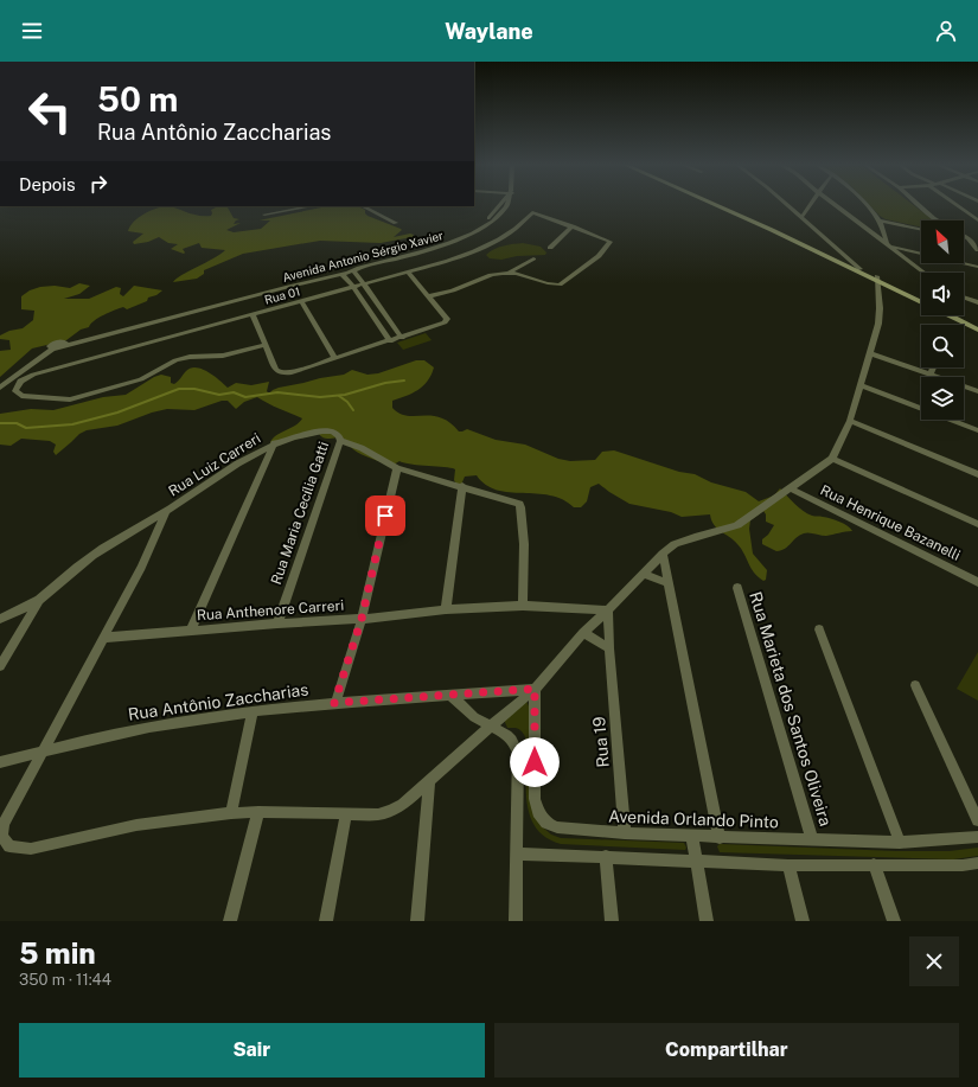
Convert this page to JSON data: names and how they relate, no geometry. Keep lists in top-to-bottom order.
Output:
{
  "streets": {
    "street": [
      "Avenida Antonio Sérgio Xavier",
      "Rua 01",
      "Rua Luiz Carreri",
      "Rua Maria Cecília Gatti",
      "Rua Henrique Bazanelli",
      "Rua Anthenore Carreri",
      "Rua Antônio Zaccharias",
      "Rua Marieta dos Santos Oliveira",
      "Rua 19",
      "Avenida Orlando Pinto"
    ]
  },
  "crossings": [
    ["Rua Luiz Carreri", "Rua Maria Cecília Gatti"],
    ["Rua Luiz Carreri", "Rua Anthenore Carreri"],
    ["Rua Maria Cecília Gatti", "Rua Anthenore Carreri"],
    ["Rua Anthenore Carreri", "Rua 19"],
    ["Rua Antônio Zaccharias", "Avenida Orlando Pinto"],
    ["Rua Marieta dos Santos Oliveira", "Avenida Orlando Pinto"],
    ["Rua 19", "Avenida Orlando Pinto"]
  ],
  "north": "top left",
  "page": {
    "header": "Waylane",
    "turn": ["50 m", "Rua Antônio Zaccharias"],
    "then": "Depois",
    "heading": ["5 min", "350 m · 11:44"],
    "buttons": ["Sair", "Compartilhar"]
  }
}
